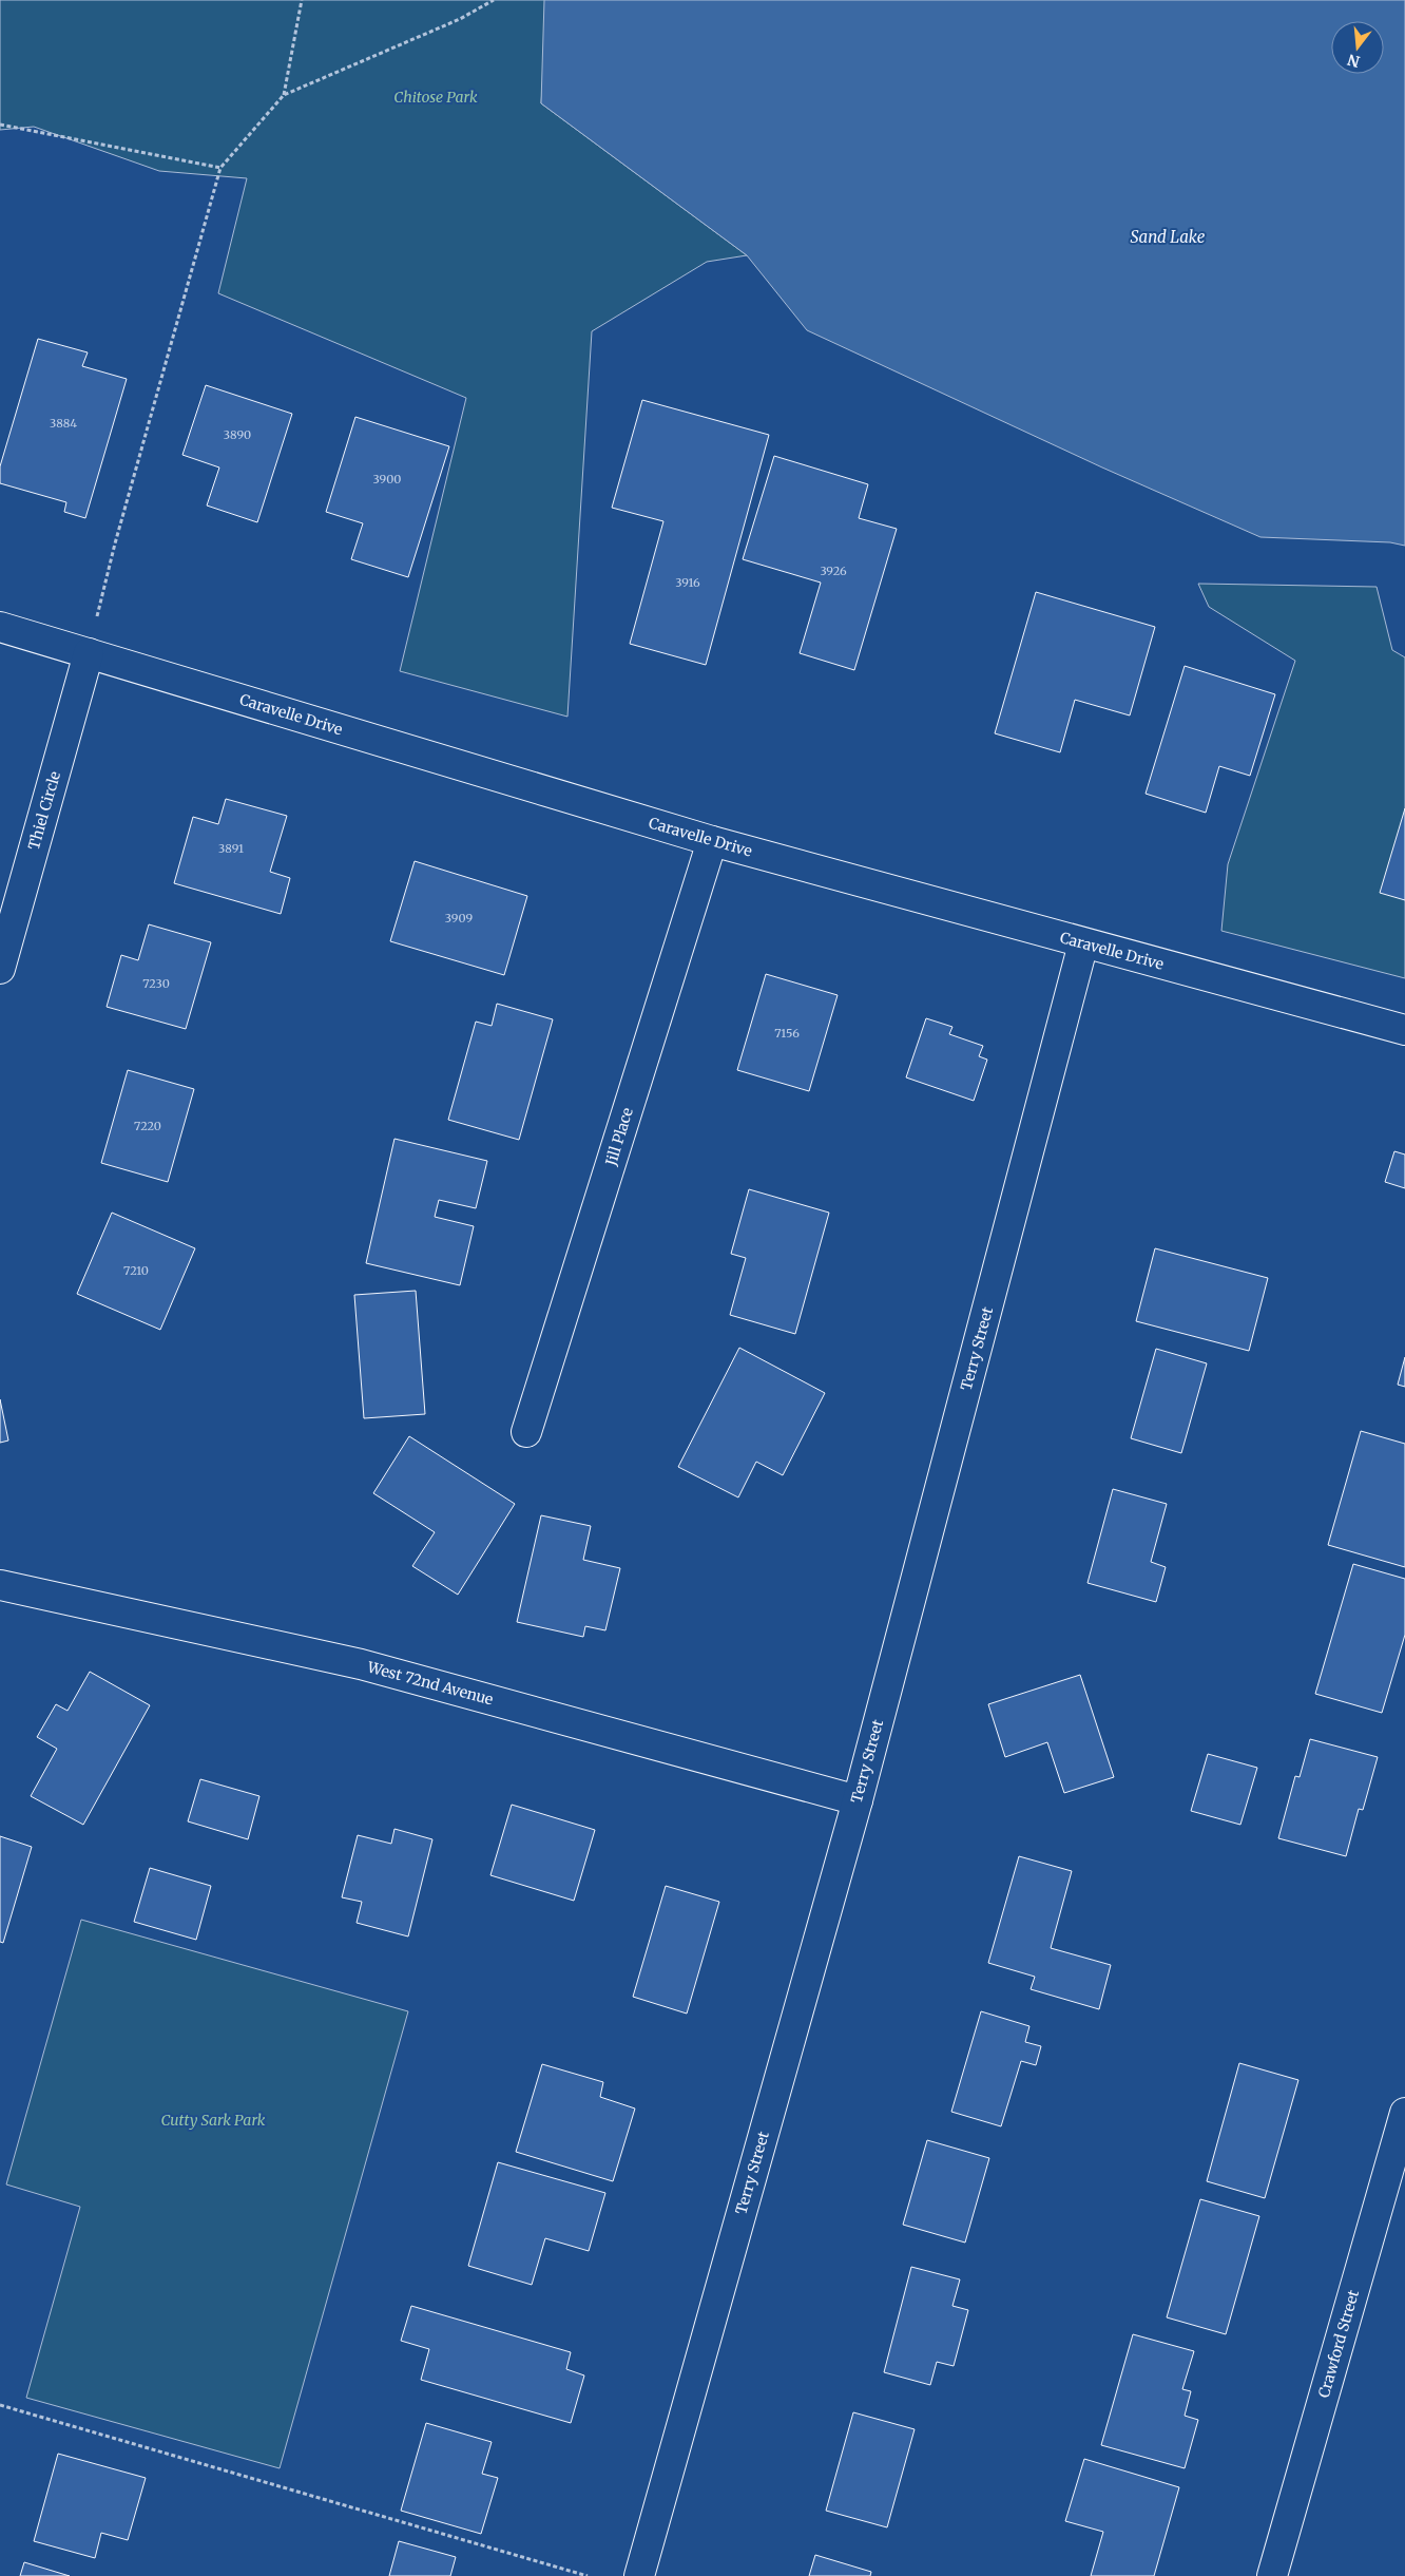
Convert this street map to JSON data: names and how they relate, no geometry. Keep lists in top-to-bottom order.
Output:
{
  "streets": {
    "street": [
      "Caravelle Drive",
      "Thiel Circle",
      "Jill Place",
      "Terry Street",
      "West 72nd Avenue",
      "Crawford Street"
    ]
  },
  "crossings": [
    ["Caravelle Drive", "Thiel Circle"],
    ["Caravelle Drive", "Jill Place"],
    ["Caravelle Drive", "Terry Street"],
    ["Terry Street", "West 72nd Avenue"]
  ],
  "water": ["Sand Lake"],
  "parks": ["Chitose Park", "Cutty Sark Park"],
  "house_numbers": [
    "3884",
    "3890",
    "3900",
    "3926",
    "3916",
    "3891",
    "3909",
    "7230",
    "7156",
    "7220",
    "7210"
  ],
  "north": "bottom"
}
